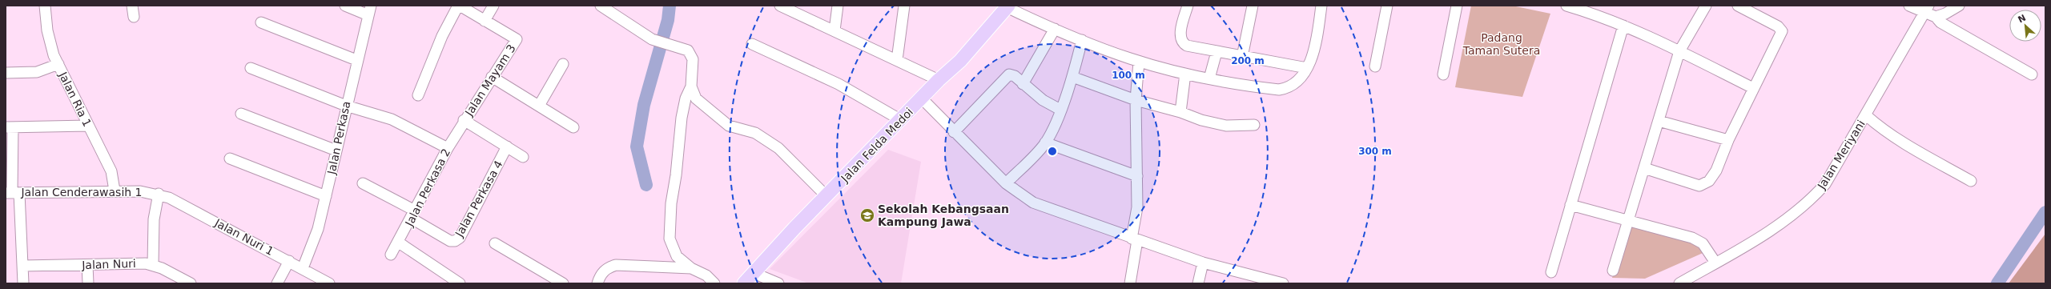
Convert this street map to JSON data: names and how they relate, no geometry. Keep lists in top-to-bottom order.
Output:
{
  "streets": {
    "main road": ["Jalan Felda Medoi"],
    "street": [
      "Jalan Mayam 3",
      "Jalan Ria 1",
      "Jalan Perkasa",
      "Jalan Meriyani",
      "Jalan Perkasa 2",
      "Jalan Cenderawasih 1",
      "Jalan Perkasa 4",
      "Jalan Nuri 1",
      "Jalan Nuri"
    ]
  },
  "crossings": [
    ["Jalan Mayam 3", "Jalan Perkasa 2"],
    ["Jalan Ria 1", "Jalan Cenderawasih 1"],
    ["Jalan Perkasa", "Jalan Nuri 1"],
    ["Jalan Perkasa 2", "Jalan Perkasa 4"],
    ["Jalan Cenderawasih 1", "Jalan Nuri 1"]
  ],
  "parks": ["Padang Taman Sutera"],
  "places": {
    "school or university": ["Sekolah Kebangsaan Kampung Jawa"]
  },
  "north": "top left",
  "rings": ["200 m", "100 m", "300 m"]
}
